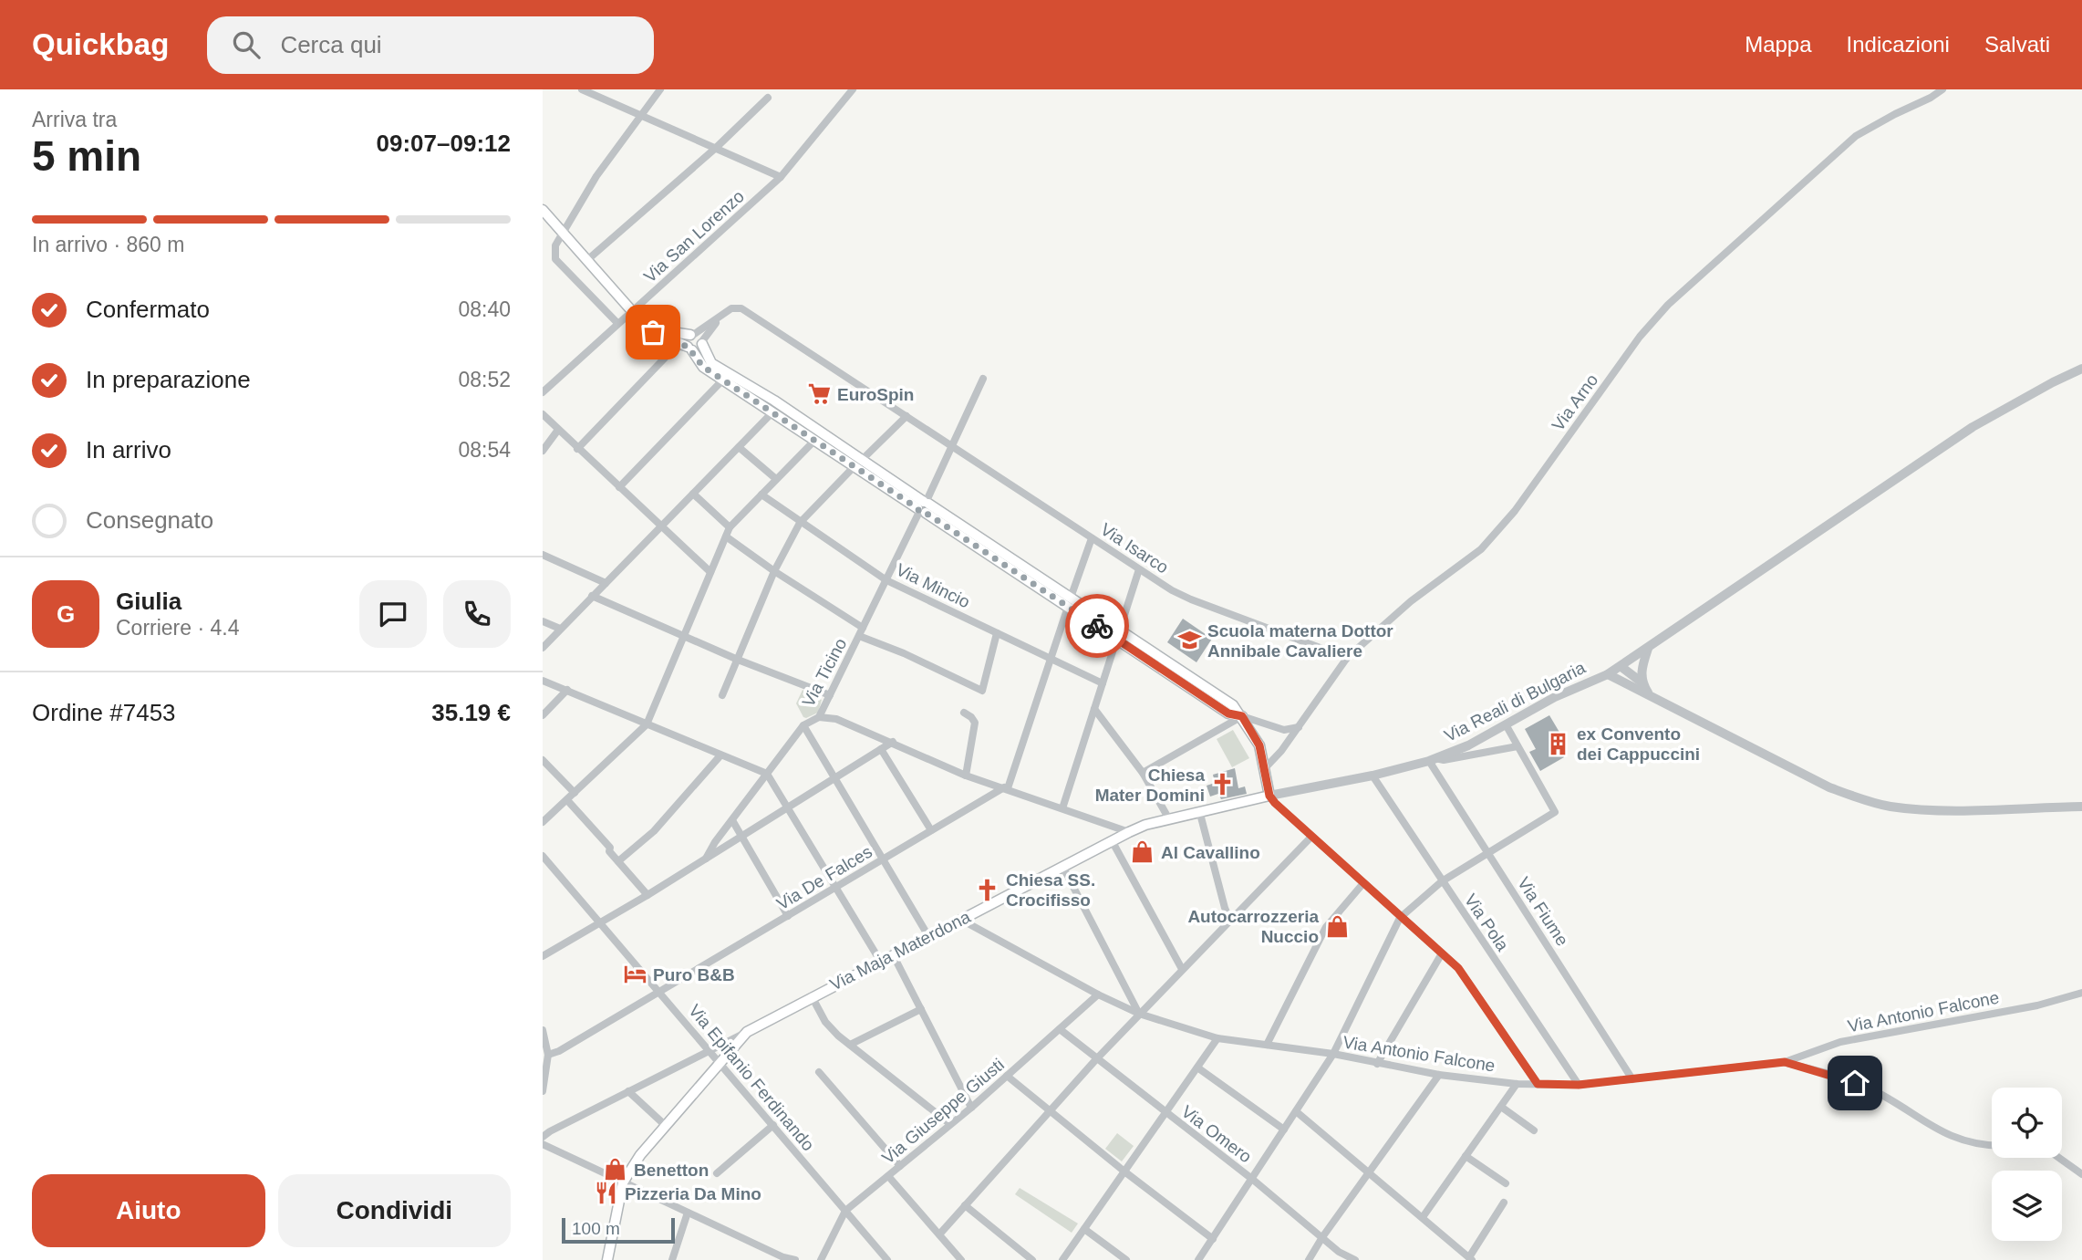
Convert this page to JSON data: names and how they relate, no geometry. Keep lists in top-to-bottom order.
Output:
{
  "streets": {
    "main road": ["Via Maja Materdona"],
    "street": [
      "Via San Lorenzo",
      "Via Arno",
      "Via Isarco",
      "Via Mincio",
      "Via Ticino",
      "Via Reali di Bulgaria",
      "Via De Falces",
      "Via Fiume",
      "Via Pola",
      "Via Antonio Falcone",
      "Via Epifanio Ferdinando",
      "Via Giuseppe Giusti",
      "Via Omero"
    ]
  },
  "crossings": [
    ["Via Arno", "Via Isarco"],
    ["Via Isarco", "Via Ticino"],
    ["Via Mincio", "Via Ticino"],
    ["Via Reali di Bulgaria", "Via Fiume"],
    ["Via Reali di Bulgaria", "Via Pola"],
    ["Via Reali di Bulgaria", "Via Maja Materdona"],
    ["Via De Falces", "Via Epifanio Ferdinando"],
    ["Via Fiume", "Via Antonio Falcone"],
    ["Via Pola", "Via Antonio Falcone"],
    ["Via Maja Materdona", "Via Antonio Falcone"],
    ["Via Maja Materdona", "Via Epifanio Ferdinando"],
    ["Via Antonio Falcone", "Via Giuseppe Giusti"],
    ["Via Epifanio Ferdinando", "Via Giuseppe Giusti"],
    ["Via Giuseppe Giusti", "Via Omero"]
  ],
  "places": {
    "supermarket": ["EuroSpin"],
    "school or university": ["Scuola materna Dottor Annibale Cavaliere"],
    "building": ["ex Convento dei Cappuccini"],
    "church": ["Chiesa Mater Domini", "Chiesa SS. Crocifisso"],
    "shop": ["Al Cavallino", "Autocarrozzeria Nuccio", "Benetton"],
    "hotel": ["Puro B&B"],
    "restaurant": ["Pizzeria Da Mino"]
  },
  "scale_bar": "100 m",
  "page": {
    "header": "Quickbag",
    "search": "Cerca qui",
    "nav": ["Mappa", "Indicazioni", "Salvati"],
    "heading": ["5 min", "Arriva tra", "09:07–09:12"],
    "panel": [
      "Giulia",
      "Corriere · 4.4",
      "Ordine #7453",
      "35.19 €"
    ],
    "bar": "In arrivo · 860 m",
    "list": [
      ["Confermato", "08:40"],
      ["In preparazione", "08:52"],
      ["In arrivo", "08:54"],
      "Consegnato"
    ],
    "round": "G",
    "buttons": ["Aiuto", "Condividi"],
    "scale": "100 m"
  }
}
